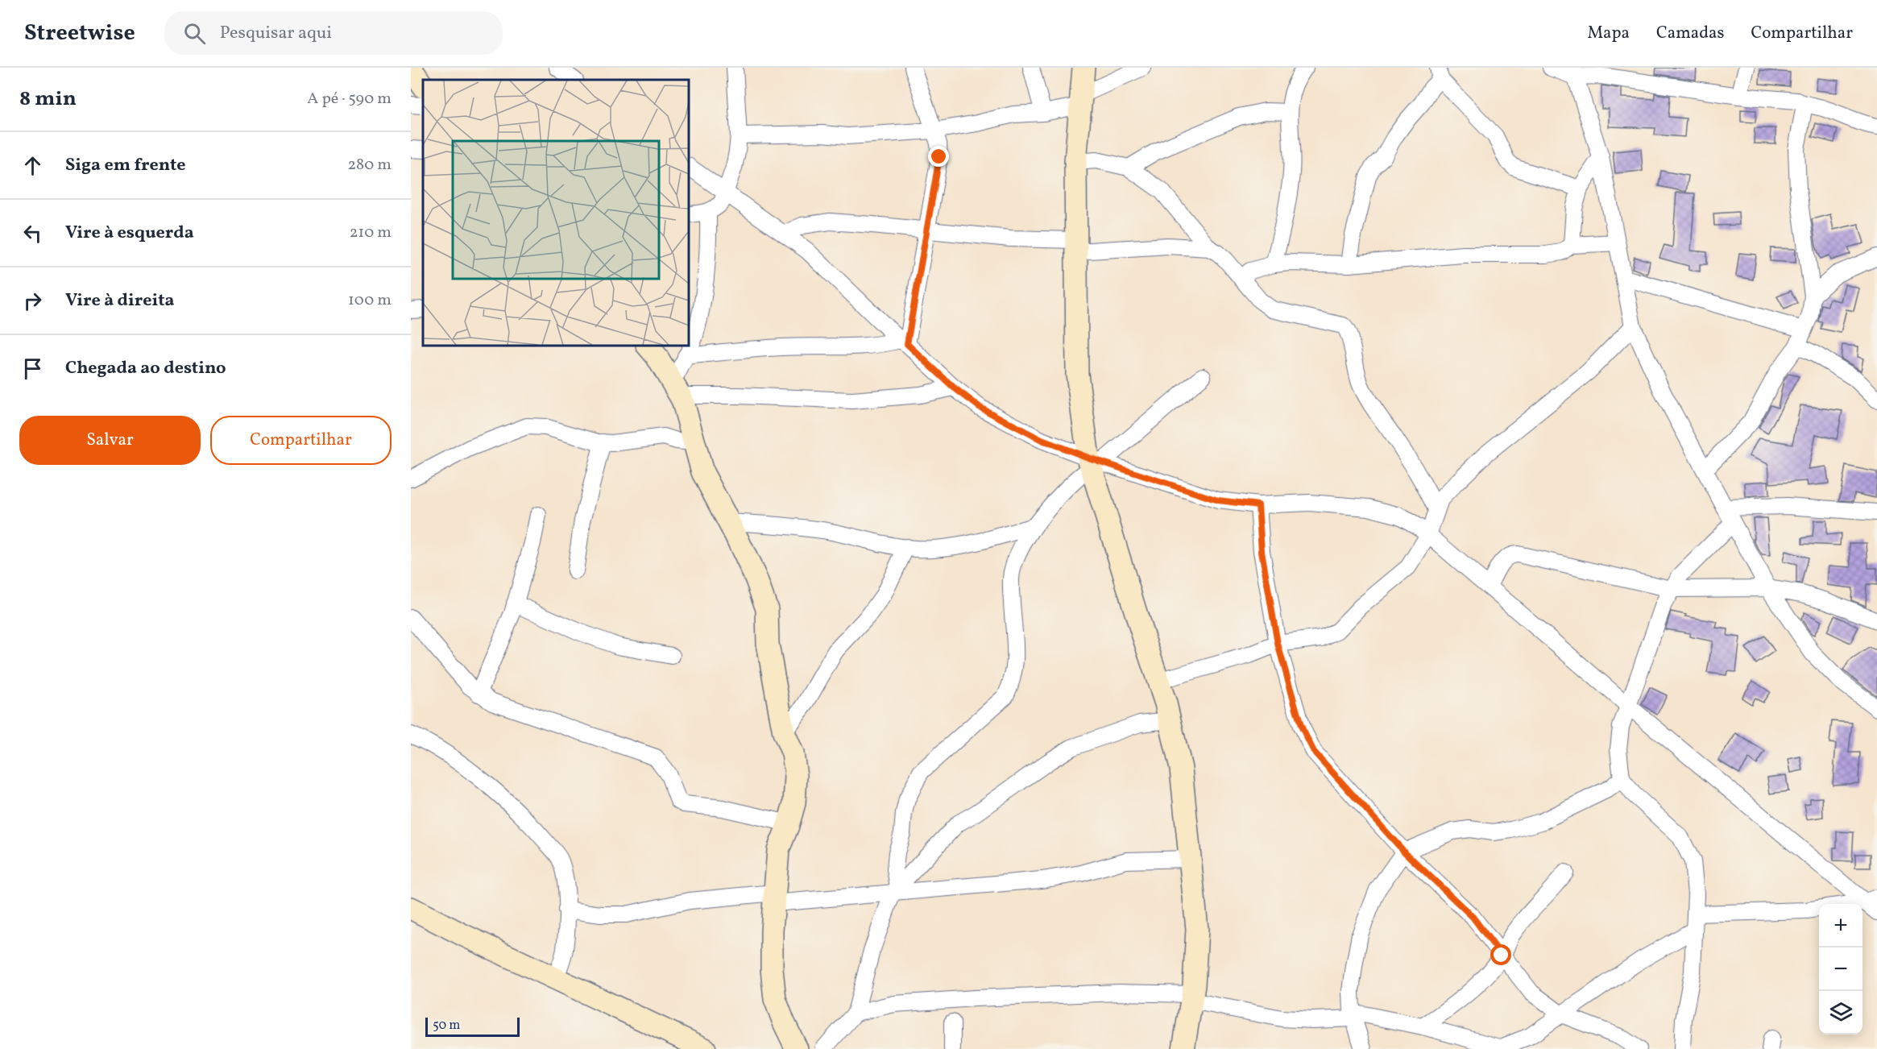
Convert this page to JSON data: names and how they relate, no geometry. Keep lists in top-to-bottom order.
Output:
{
  "scale_bar": "50 m",
  "page": {
    "header": "Streetwise",
    "search": "Pesquisar aqui",
    "nav": ["Mapa", "Camadas", "Compartilhar"],
    "heading": ["8 min", "A pé · 590 m"],
    "list": [
      ["Siga em frente", "280 m"],
      ["Vire à esquerda", "210 m"],
      ["Vire à direita", "100 m"],
      "Chegada ao destino"
    ],
    "buttons": ["Salvar", "Compartilhar"],
    "map_buttons": ["+", "−"],
    "scale": "50 m"
  }
}
